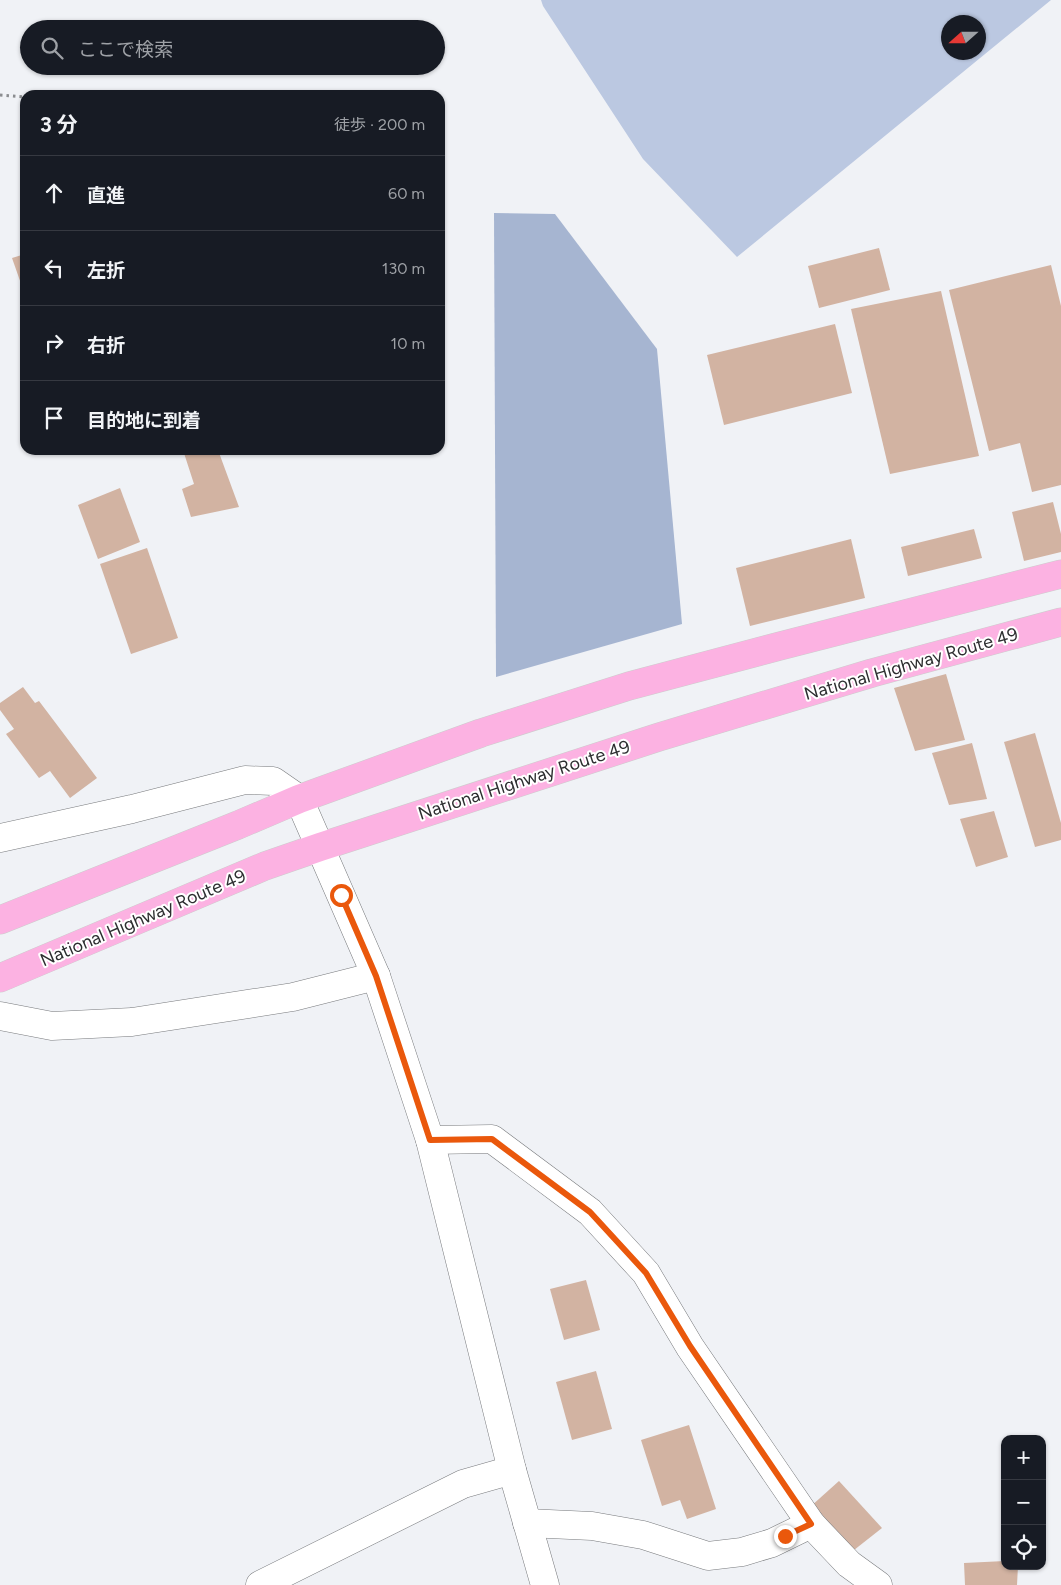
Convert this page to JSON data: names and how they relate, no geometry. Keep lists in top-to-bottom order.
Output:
{
  "streets": {
    "highway": ["National Highway Route 49"]
  },
  "north": "left",
  "page": {
    "search": "ここで検索",
    "heading": ["3 分", "徒歩 · 200 m"],
    "list": [
      ["直進", "60 m"],
      ["左折", "130 m"],
      ["右折", "10 m"],
      "目的地に到着"
    ],
    "map_buttons": ["+", "−"]
  }
}
